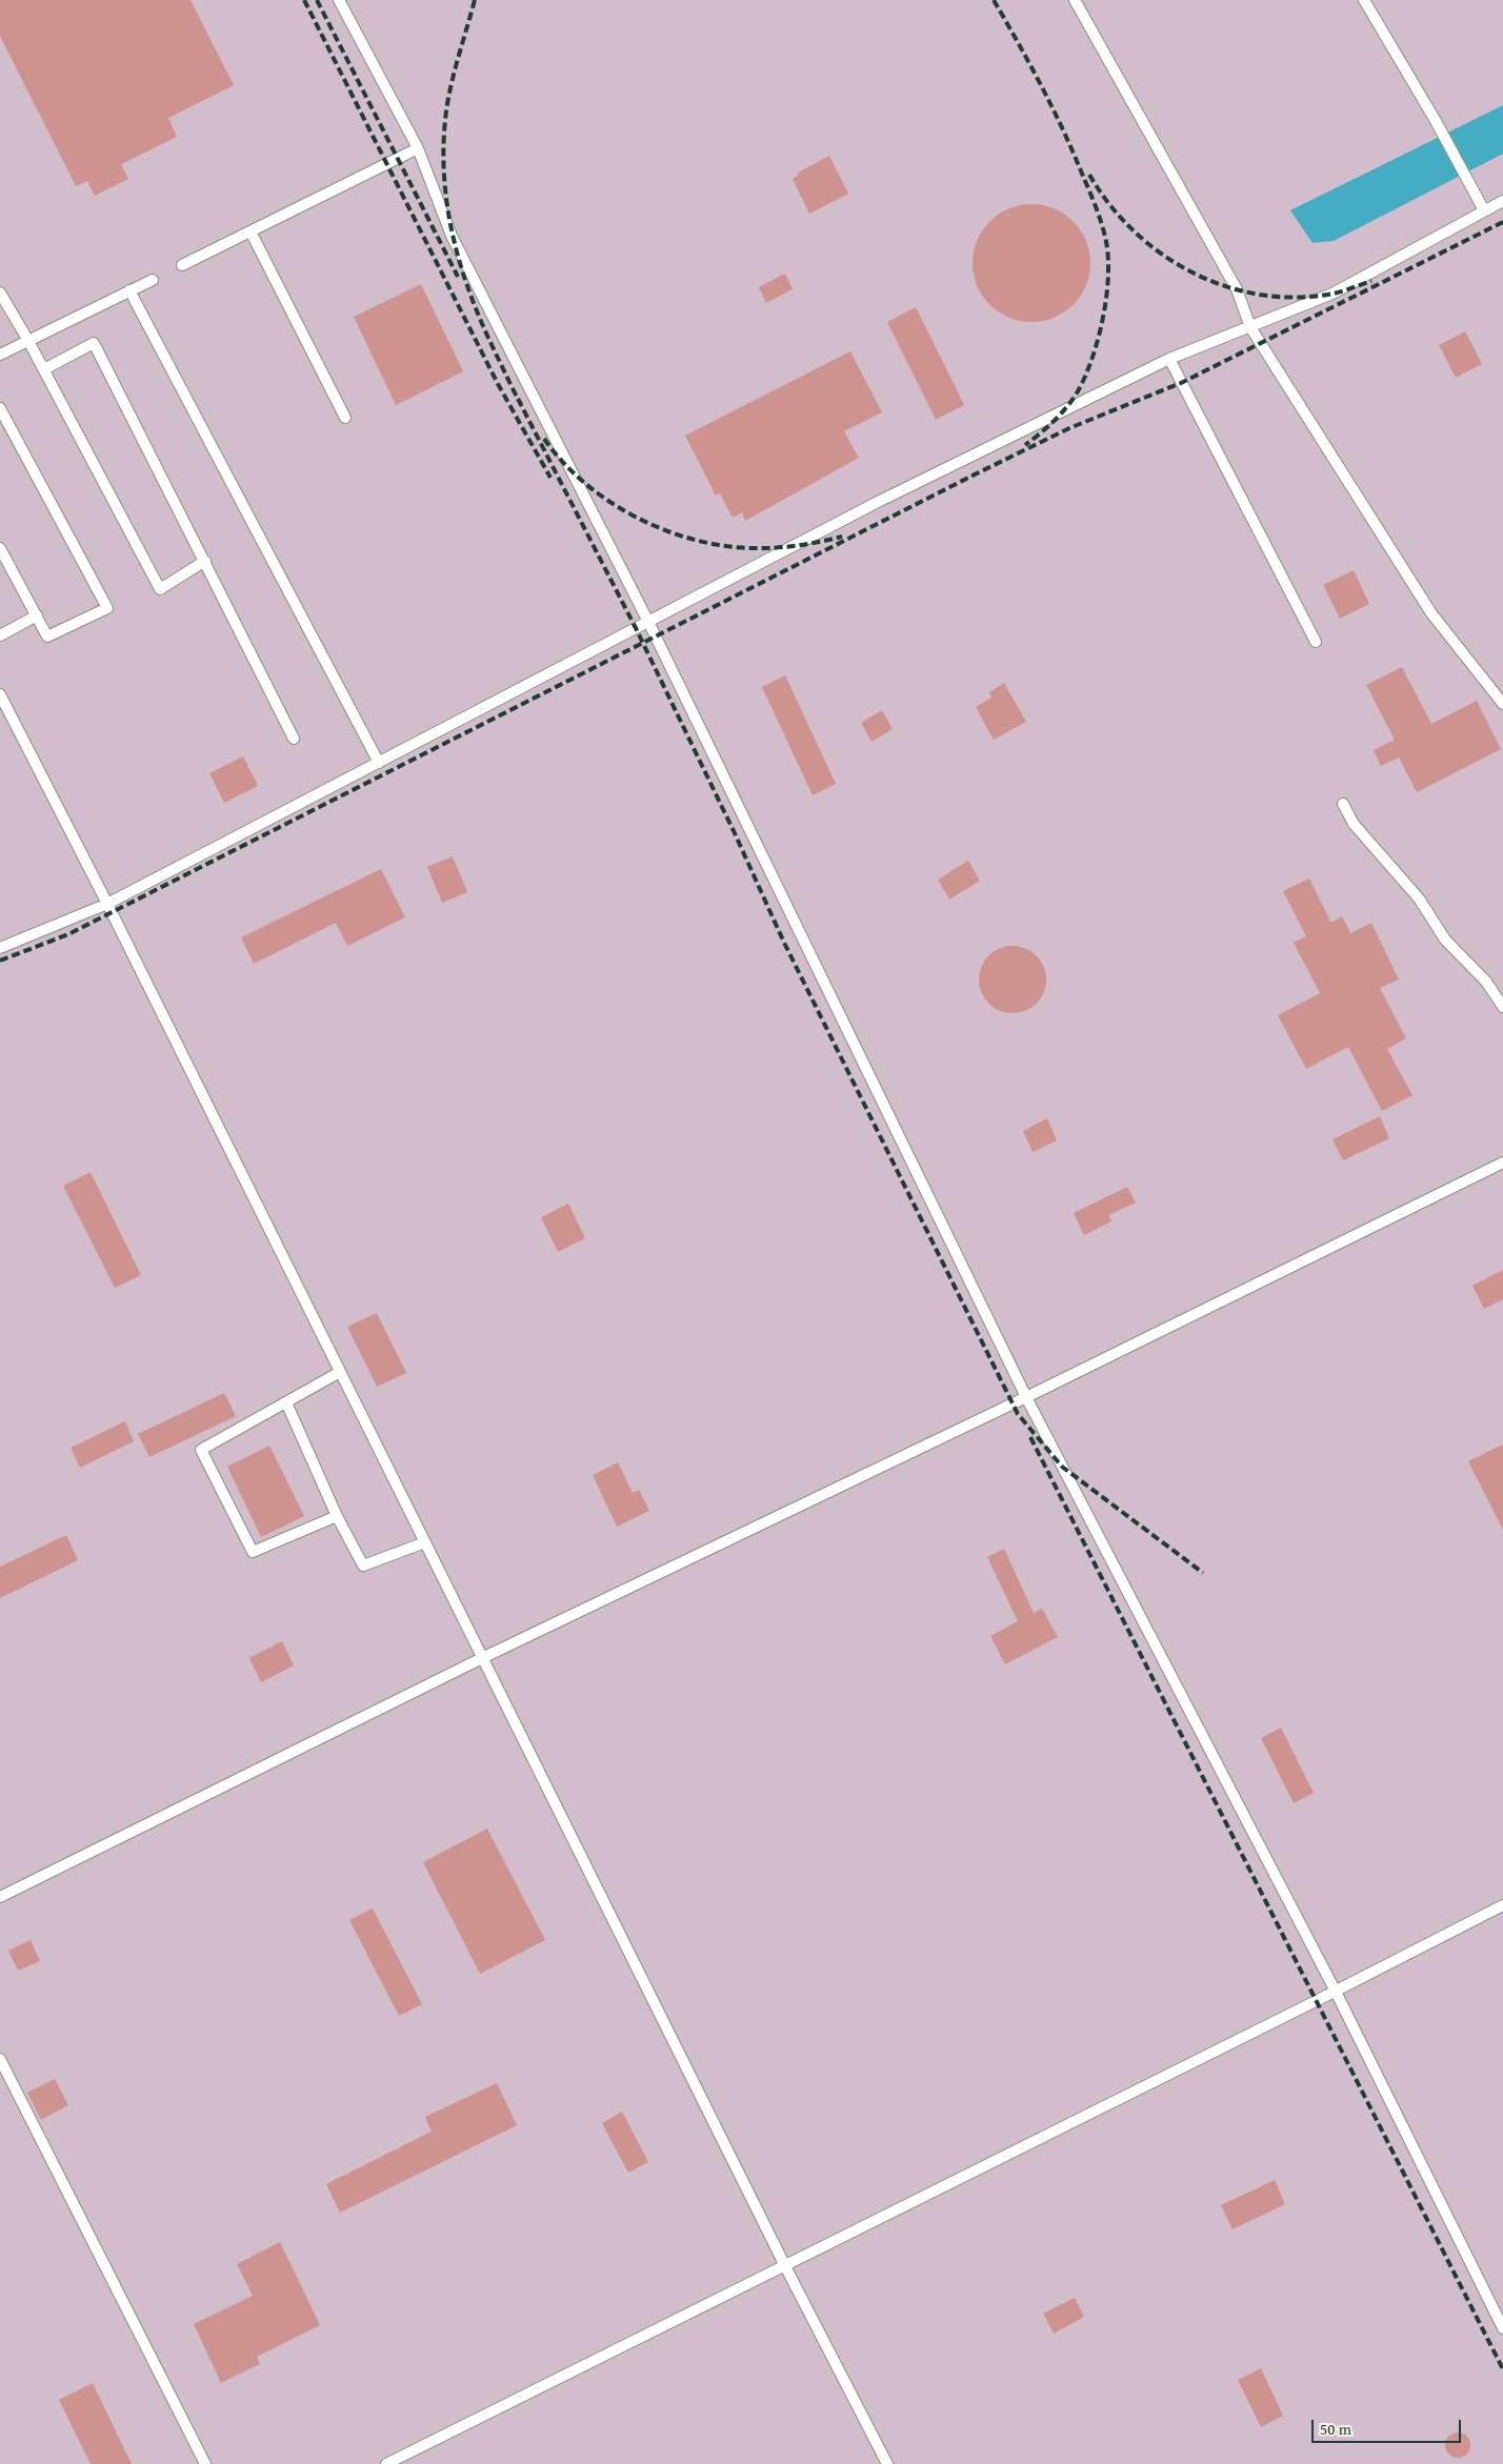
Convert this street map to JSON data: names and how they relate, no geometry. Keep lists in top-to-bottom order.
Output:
{
  "scale_bar": "50 m"
}
